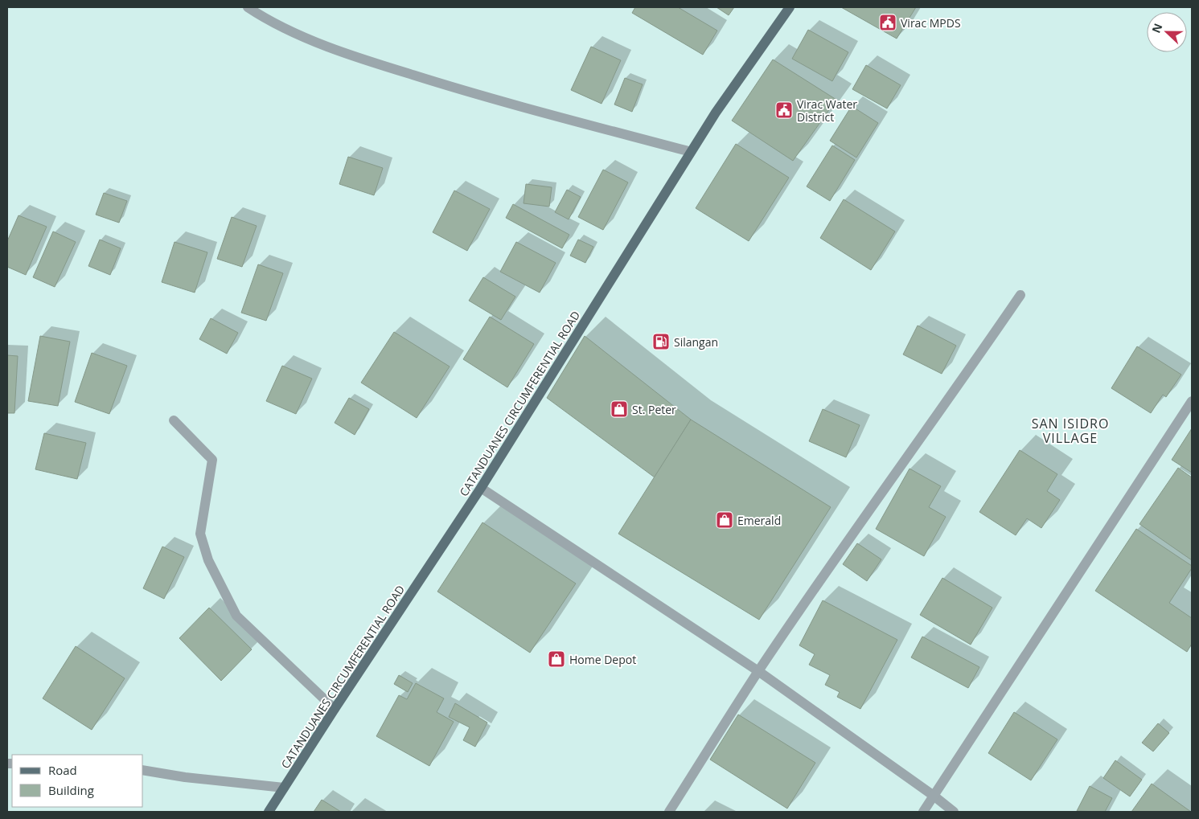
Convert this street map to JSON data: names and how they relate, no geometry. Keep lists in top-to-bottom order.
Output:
{
  "streets": {
    "main road": ["CATANDUANES CIRCUMFERENTIAL ROAD"]
  },
  "districts": ["SAN ISIDRO VILLAGE"],
  "places": {
    "public building": ["Virac MPDS", "Virac Water District"],
    "fuel station": ["Silangan"],
    "shop": ["St. Peter", "Emerald", "Home Depot"]
  },
  "legend": ["Road", "Building"],
  "north": "left"
}
